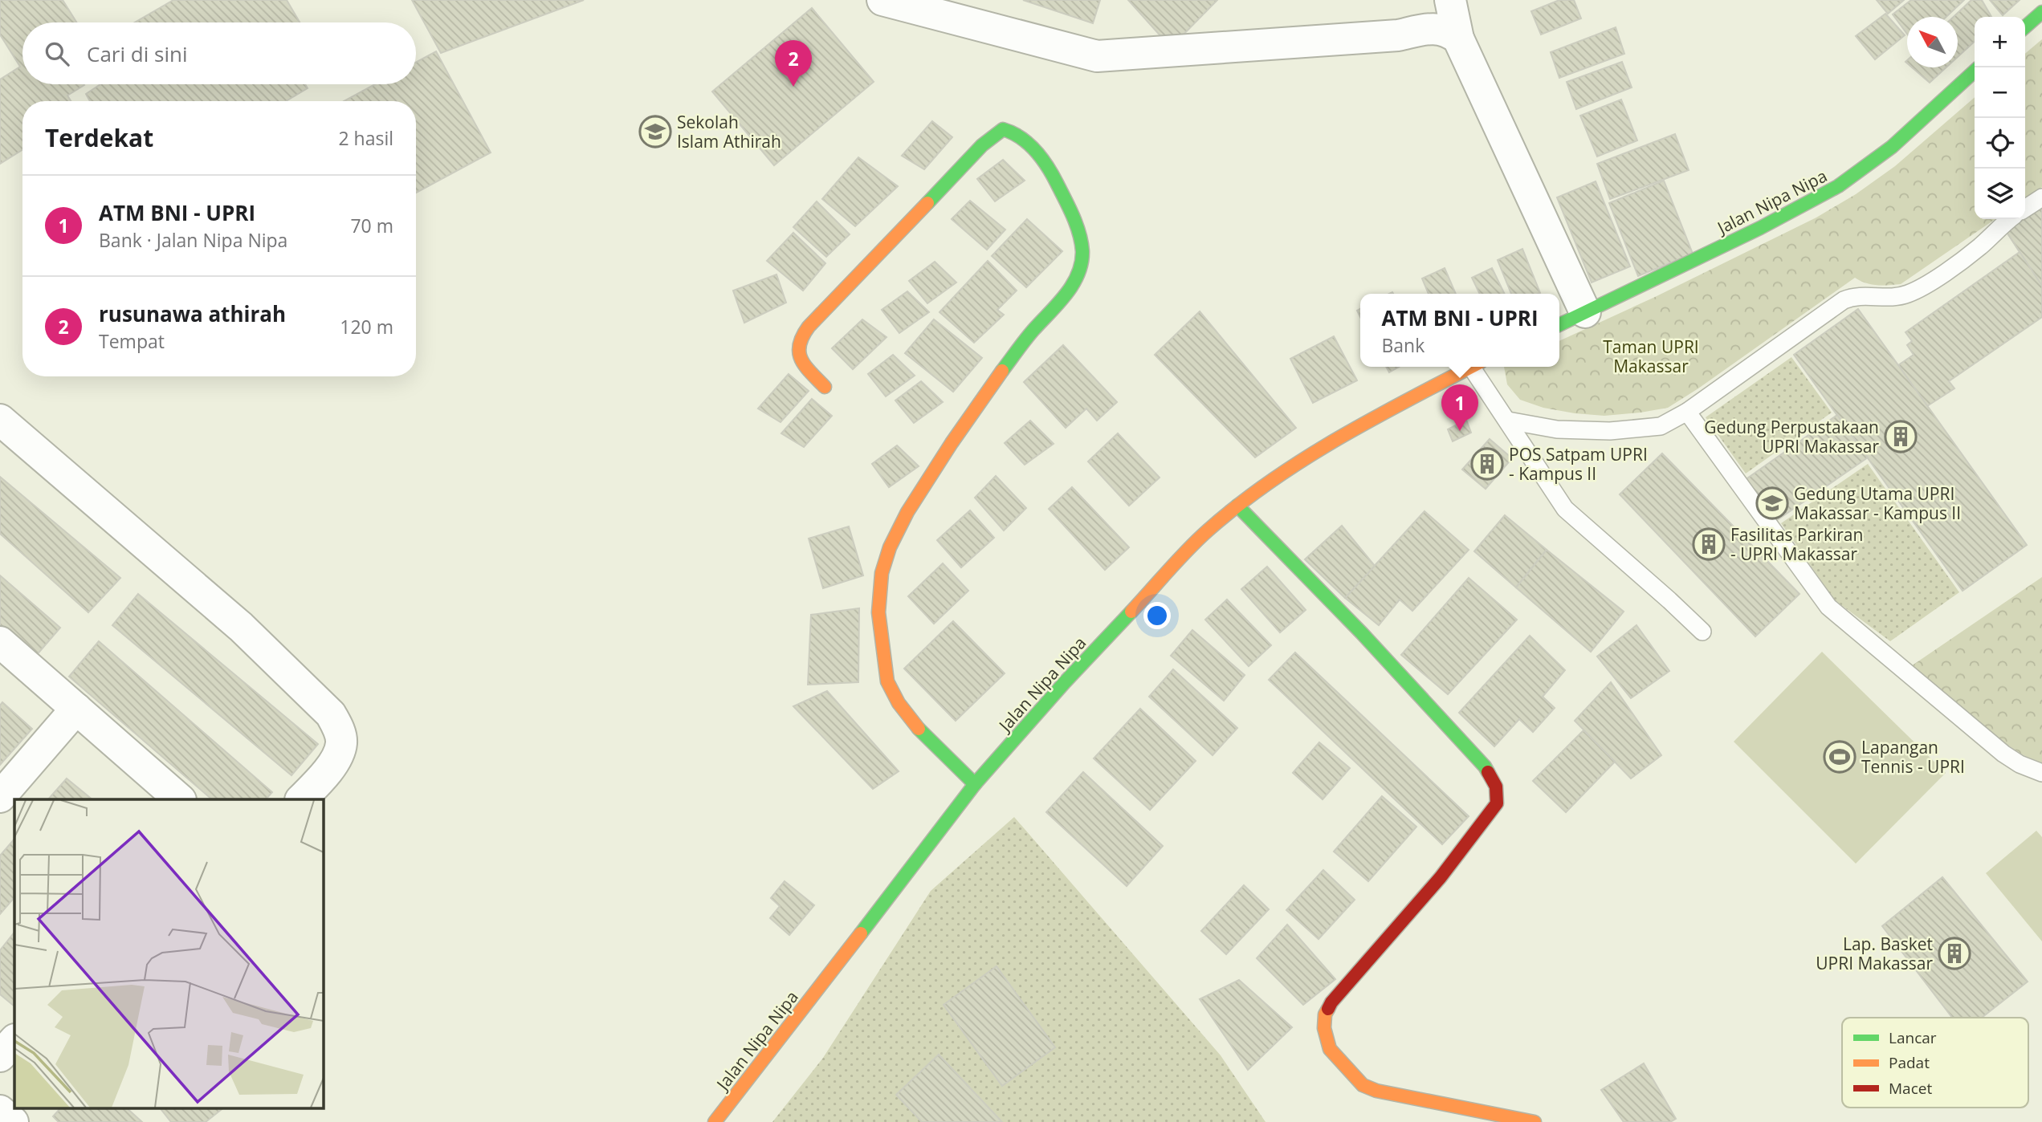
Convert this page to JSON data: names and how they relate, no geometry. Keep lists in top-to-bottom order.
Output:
{
  "streets": {
    "street": ["Jalan Nipa Nipa"]
  },
  "parks": ["Taman UPRI Makassar"],
  "places": {
    "school or university": ["Sekolah Islam Athirah", "Gedung Utama UPRI Makassar - Kampus II"],
    "building": [
      "Gedung Perpustakaan UPRI Makassar",
      "POS Satpam UPRI - Kampus II",
      "Fasilitas Parkiran - UPRI Makassar",
      "Lap. Basket UPRI Makassar"
    ],
    "sports": ["Lapangan Tennis - UPRI"]
  },
  "legend": ["Lancar", "Padat", "Macet"],
  "north": "top left",
  "page": {
    "map_buttons": ["+", "−"],
    "search": "Cari di sini",
    "pins": ["2", "1"],
    "heading": ["Terdekat", "2 hasil"],
    "list": [
      {
        "mark": "1",
        "name": "ATM BNI - UPRI",
        "note": "Bank · Jalan Nipa Nipa",
        "value": "70 m"
      },
      {
        "mark": "2",
        "name": "rusunawa athirah",
        "note": "Tempat",
        "value": "120 m"
      }
    ],
    "popup": ["ATM BNI - UPRI", "Bank"]
  }
}
